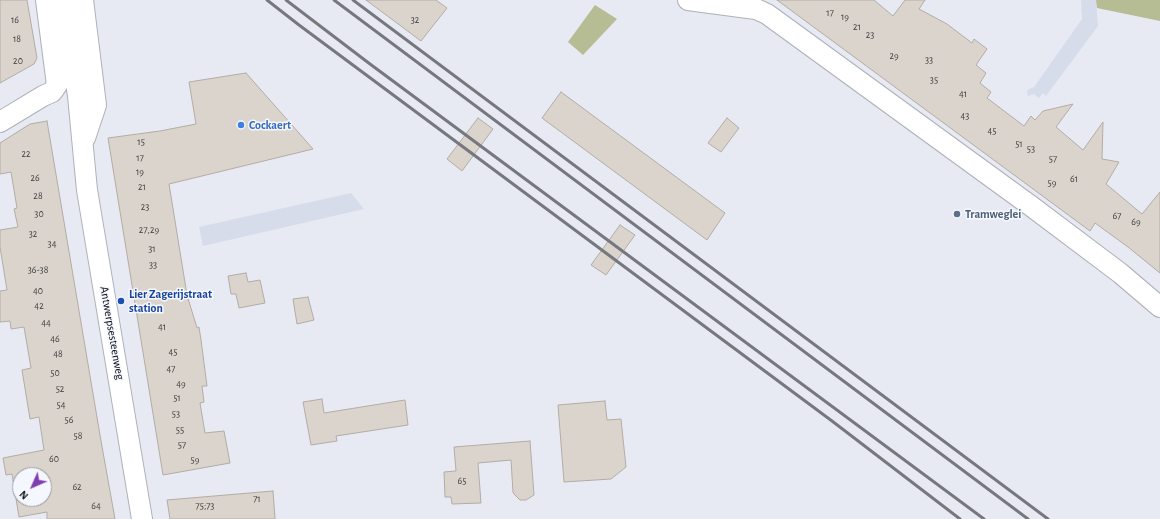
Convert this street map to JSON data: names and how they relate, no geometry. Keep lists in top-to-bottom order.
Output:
{
  "streets": {
    "street": ["Antwerpsesteenweg"]
  },
  "places": ["Cockaert", "Tramweglei", "Lier Zagerijstraat station"],
  "house_numbers": [
    "17",
    "19",
    "16",
    "32",
    "21",
    "23",
    "18",
    "29",
    "33",
    "20",
    "35",
    "41",
    "43",
    "45",
    "15",
    "51",
    "53",
    "22",
    "17",
    "57",
    "19",
    "26",
    "61",
    "59",
    "21",
    "28",
    "23",
    "30",
    "67",
    "69",
    "27,29",
    "32",
    "34",
    "31",
    "33",
    "36-38",
    "40",
    "42",
    "44",
    "41",
    "46",
    "45",
    "48",
    "47",
    "50",
    "49",
    "52",
    "51",
    "54",
    "53",
    "56",
    "55",
    "58",
    "57",
    "60",
    "59",
    "65",
    "62",
    "71",
    "64",
    "75;73"
  ],
  "north": "bottom left"
}
